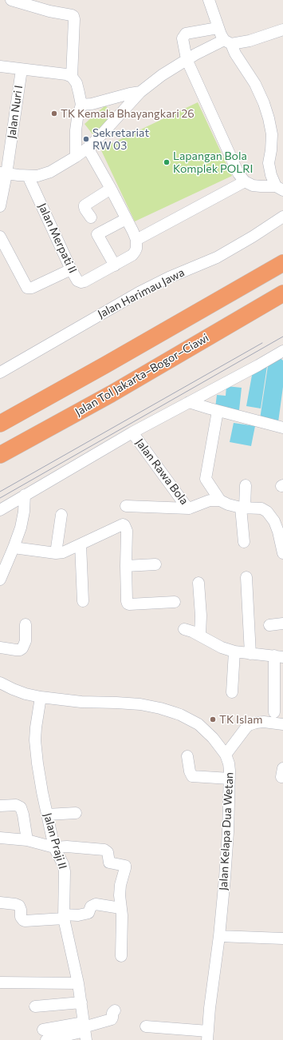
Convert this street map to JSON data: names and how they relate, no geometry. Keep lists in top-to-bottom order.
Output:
{
  "streets": {
    "highway": ["Jalan Tol Jakarta–Bogor–Ciawi"],
    "street": [
      "Jalan Nuri I",
      "Jalan Merpati II",
      "Jalan Harimau Jawa",
      "Jalan Rawa Bola",
      "Jalan Kelapa Dua Wetan",
      "Jalan Praji II"
    ]
  },
  "crossings": [
    ["Jalan Kelapa Dua Wetan", "Jalan Praji II"]
  ],
  "places": [
    "TK Kemala Bhayangkari 26",
    "Sekretariat RW 03",
    "Lapangan Bola Komplek POLRI",
    "TK Islam"
  ]
}
